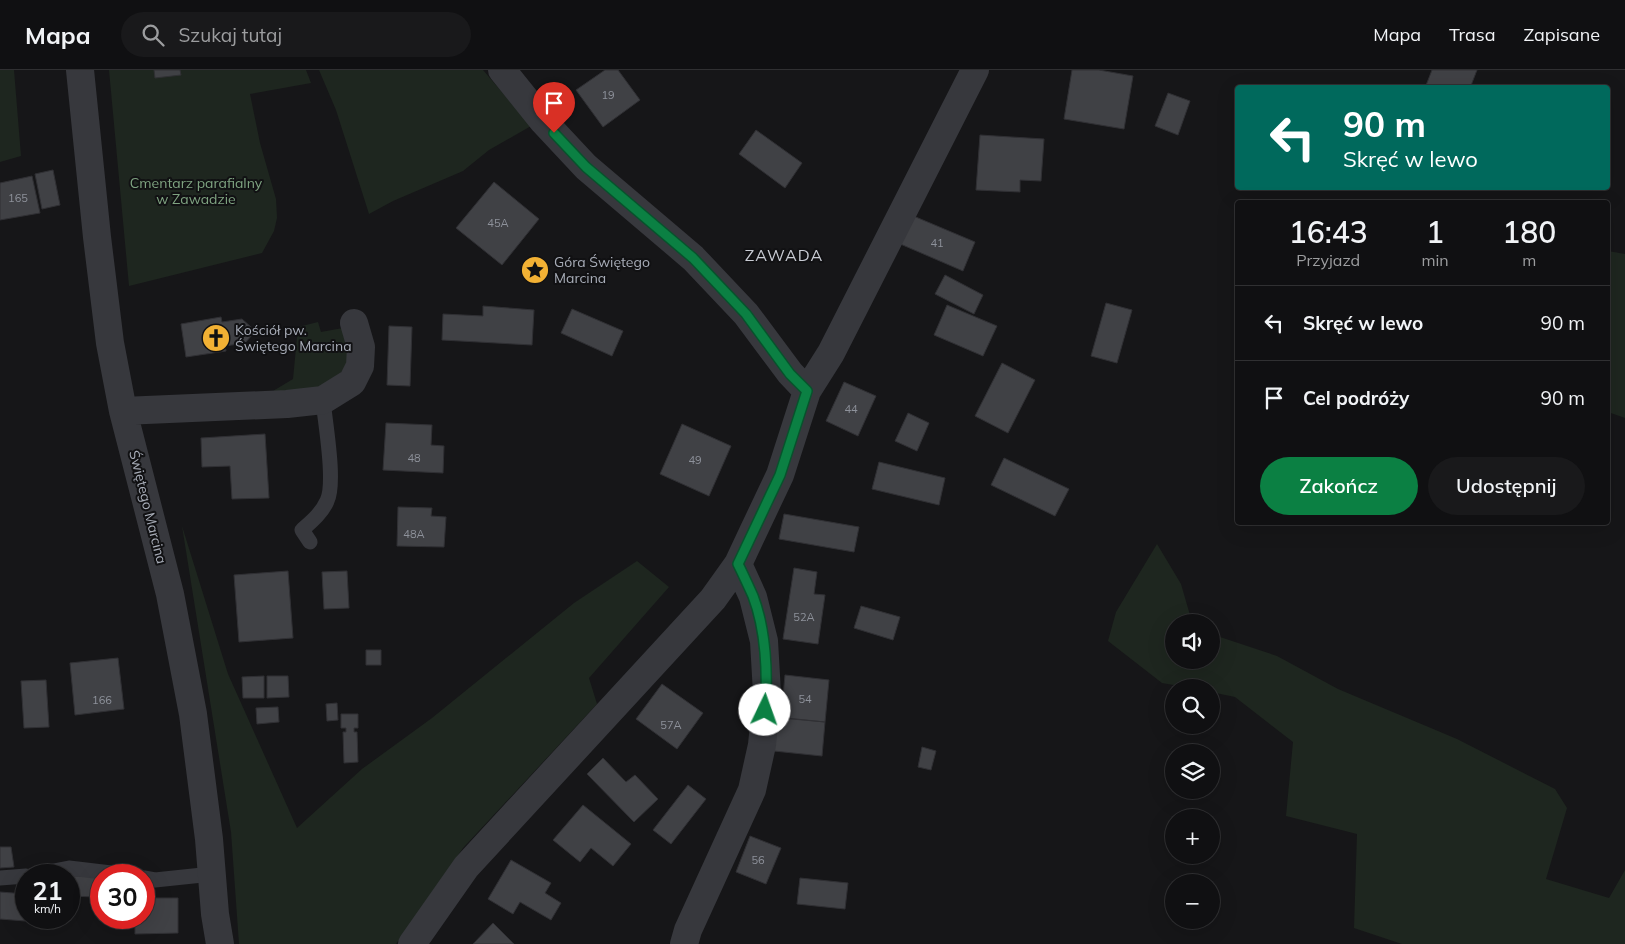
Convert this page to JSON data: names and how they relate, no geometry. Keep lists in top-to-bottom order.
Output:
{
  "streets": {
    "street": ["Świętego Marcina"]
  },
  "districts": ["ZAWADA"],
  "parks": ["Cmentarz parafialny w Zawadzie"],
  "places": {
    "place": ["Góra Świętego Marcina"],
    "church": ["Kościół pw. Świętego Marcina"]
  },
  "house_numbers": [
    "19",
    "165",
    "45A",
    "41",
    "44",
    "48",
    "49",
    "48A",
    "52A",
    "54",
    "166",
    "57A",
    "56"
  ],
  "page": {
    "header": "Mapa",
    "search": "Szukaj tutaj",
    "nav": ["Mapa", "Trasa", "Zapisane"],
    "turn": ["90 m", "Skręć w lewo"],
    "eta": [
      "16:43",
      "Przyjazd",
      "1",
      "min",
      "180",
      "m"
    ],
    "list": [
      {
        "name": "Skręć w lewo",
        "value": "90 m"
      },
      {
        "name": "Cel podróży",
        "value": "90 m"
      }
    ],
    "buttons": ["Zakończ", "Udostępnij"],
    "map_buttons": ["+", "−"],
    "speed": "21 km/h",
    "limit": "30"
  }
}
